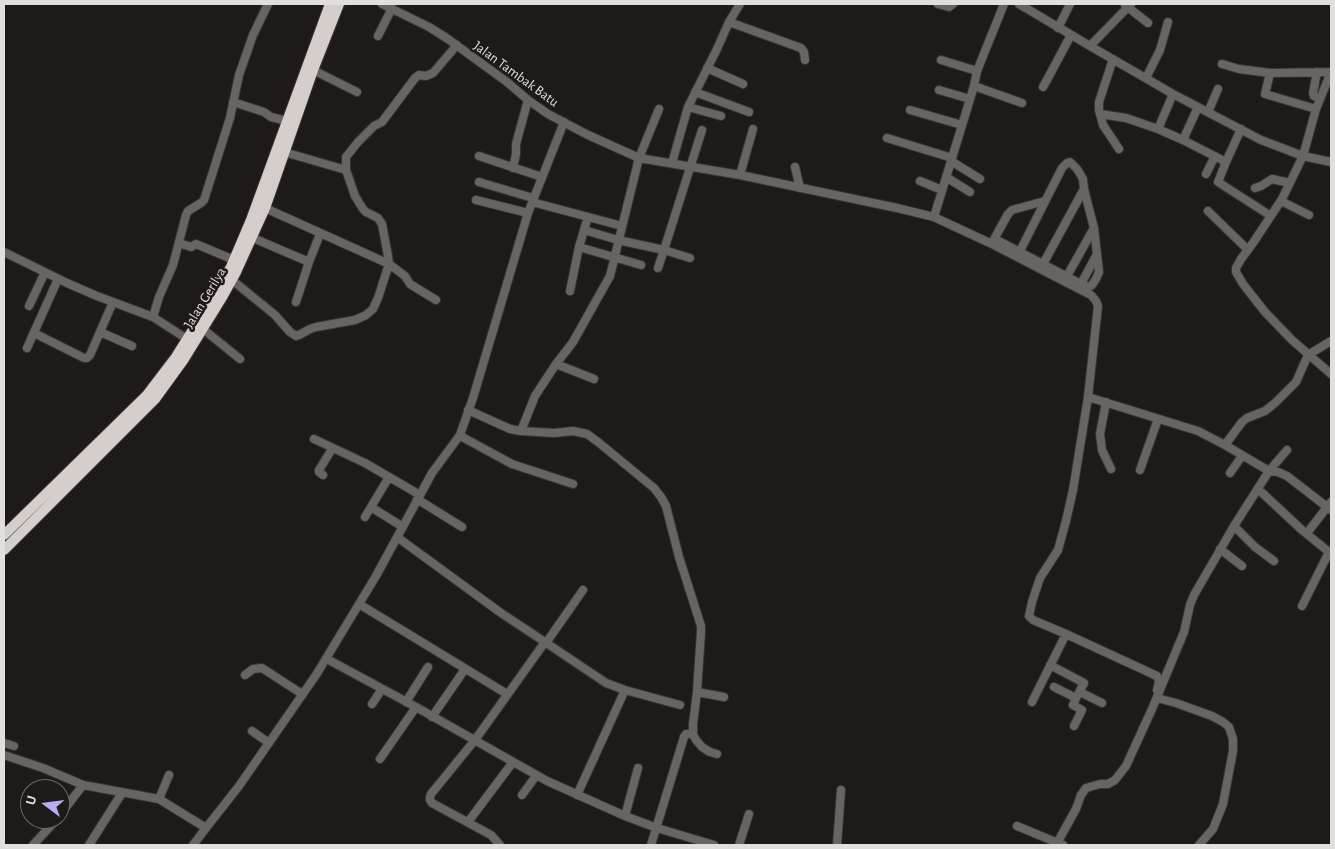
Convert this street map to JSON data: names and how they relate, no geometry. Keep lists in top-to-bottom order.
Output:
{
  "streets": {
    "highway": ["Jalan Gerilya"],
    "street": ["Jalan Tambak Batu"]
  },
  "north": "left"
}
